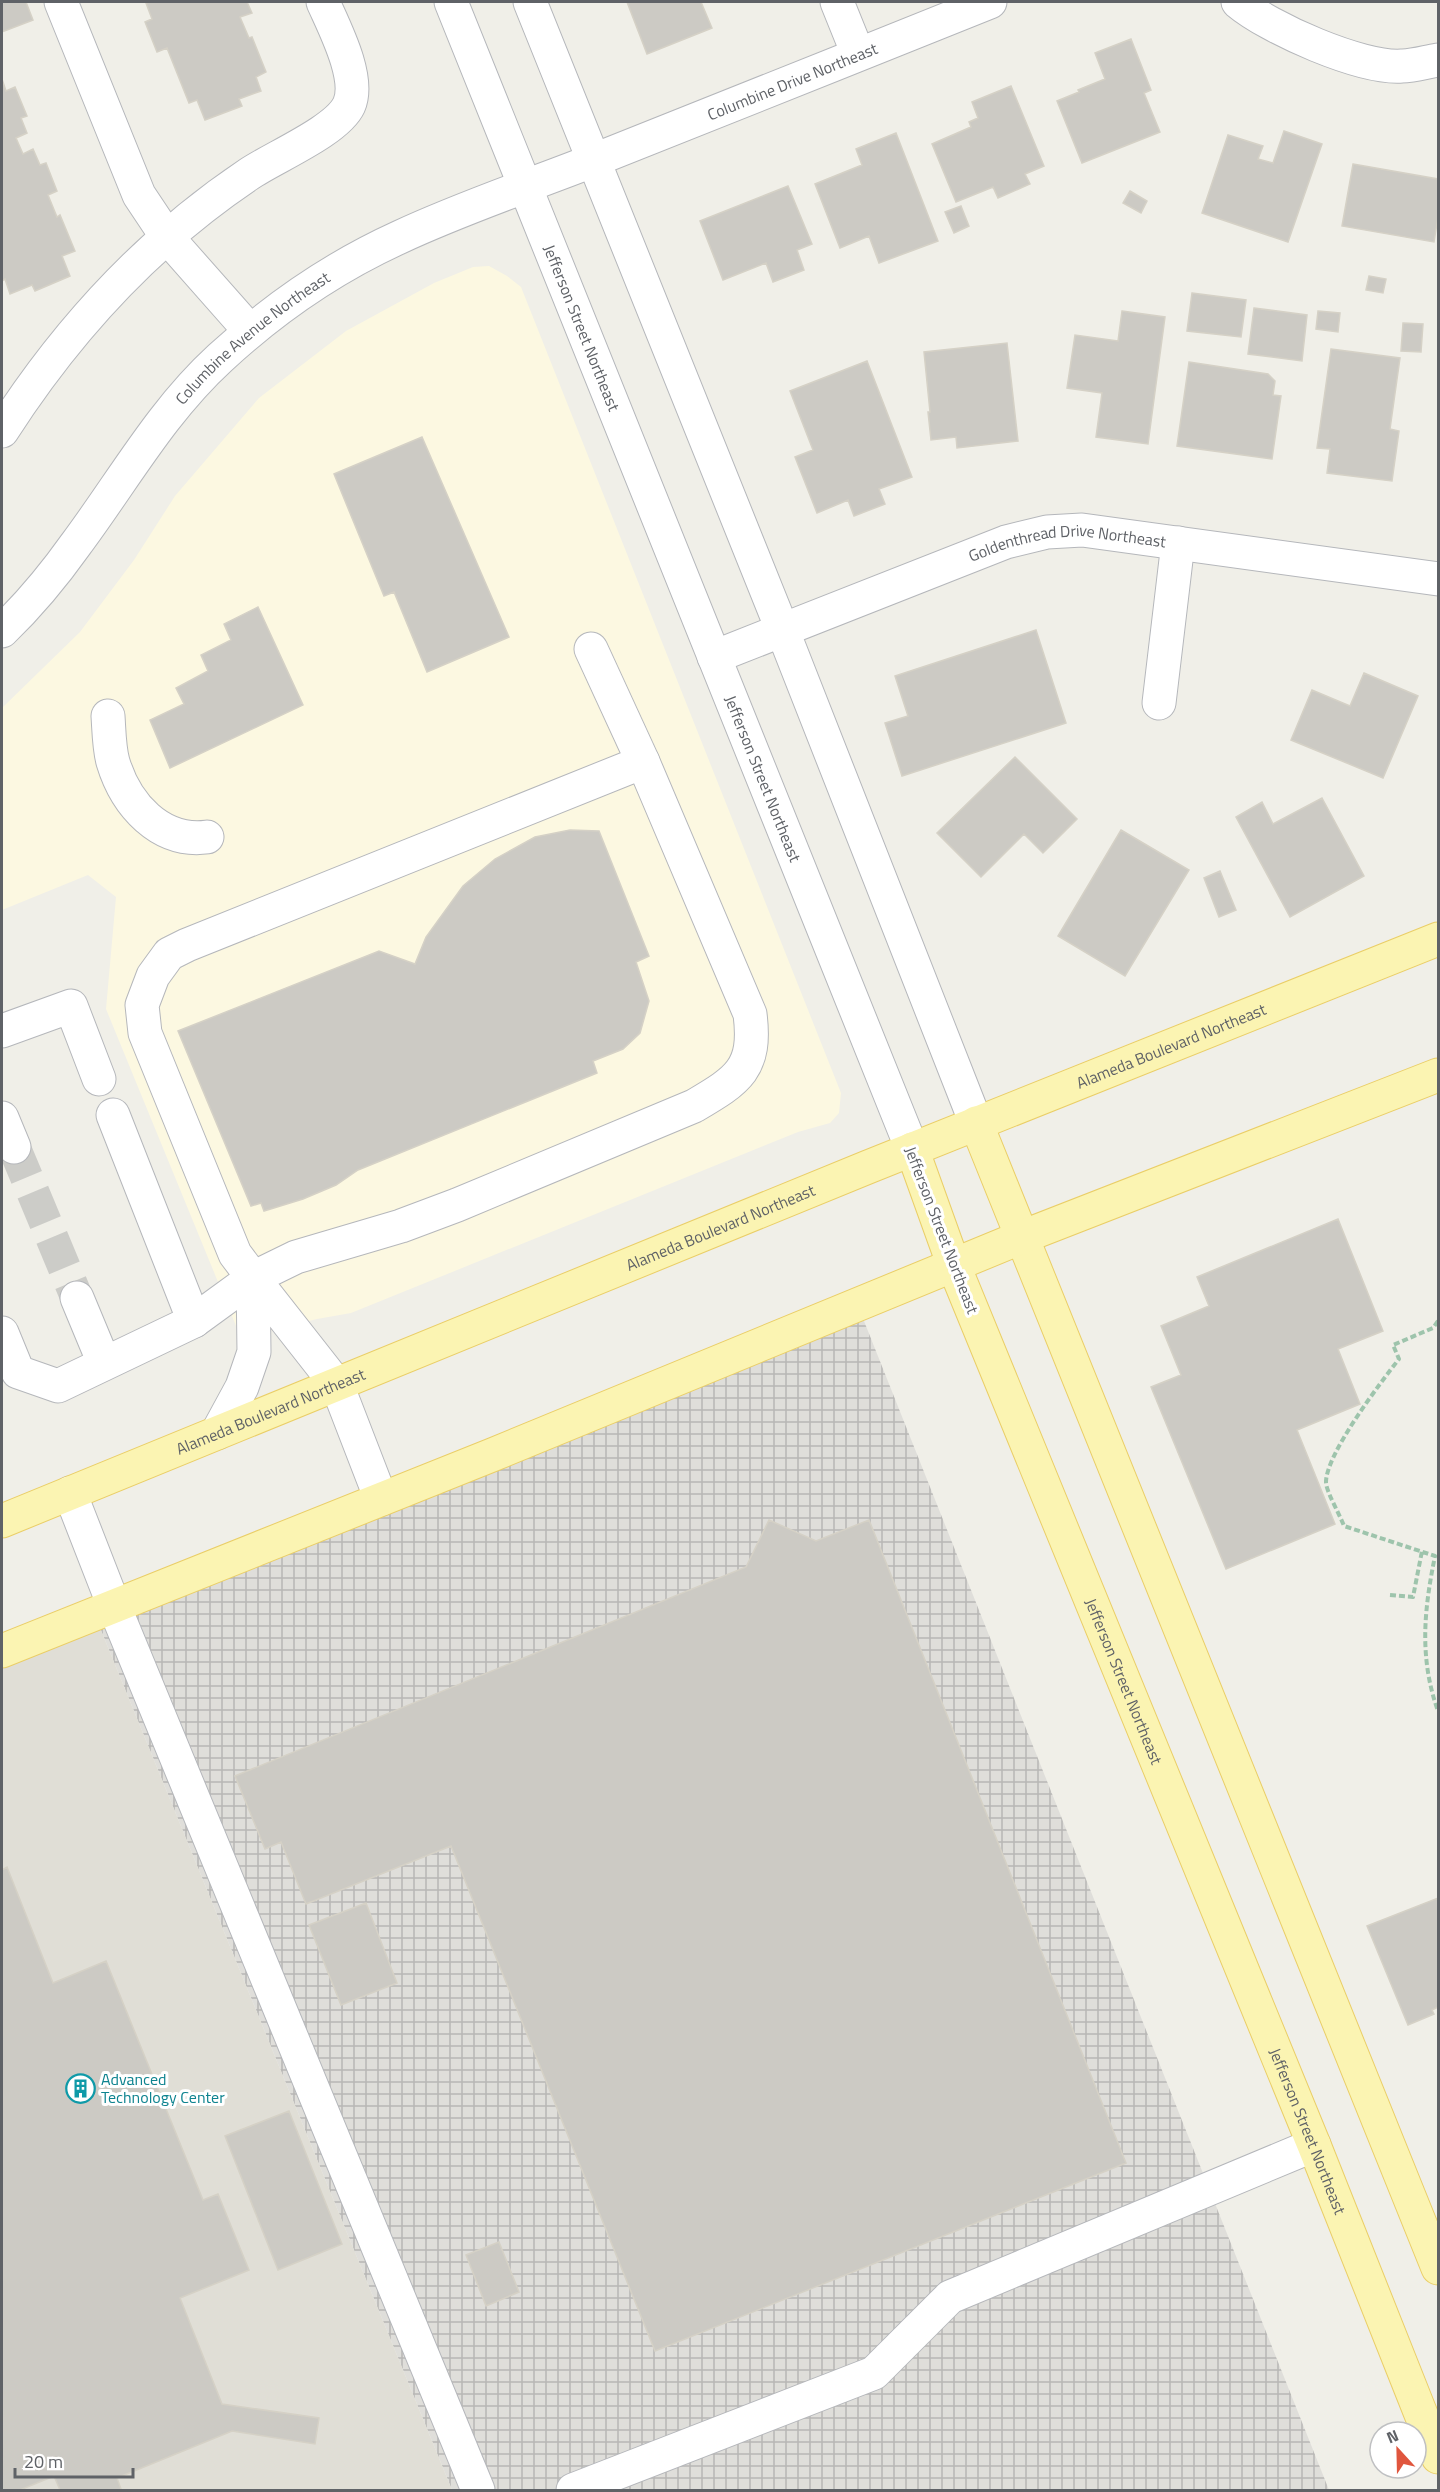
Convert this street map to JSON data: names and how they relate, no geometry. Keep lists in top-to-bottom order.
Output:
{
  "streets": {
    "main road": ["Jefferson Street Northeast", "Alameda Boulevard Northeast"],
    "street": ["Columbine Drive Northeast", "Columbine Avenue Northeast", "Goldenthread Drive Northeast"]
  },
  "crossings": [
    ["Columbine Drive Northeast", "Columbine Avenue Northeast"],
    ["Jefferson Street Northeast", "Columbine Avenue Northeast"],
    ["Jefferson Street Northeast", "Goldenthread Drive Northeast"],
    ["Jefferson Street Northeast", "Alameda Boulevard Northeast"]
  ],
  "places": {
    "building": ["Advanced Technology Center"]
  },
  "scale_bar": "20 m",
  "north": "top"
}
